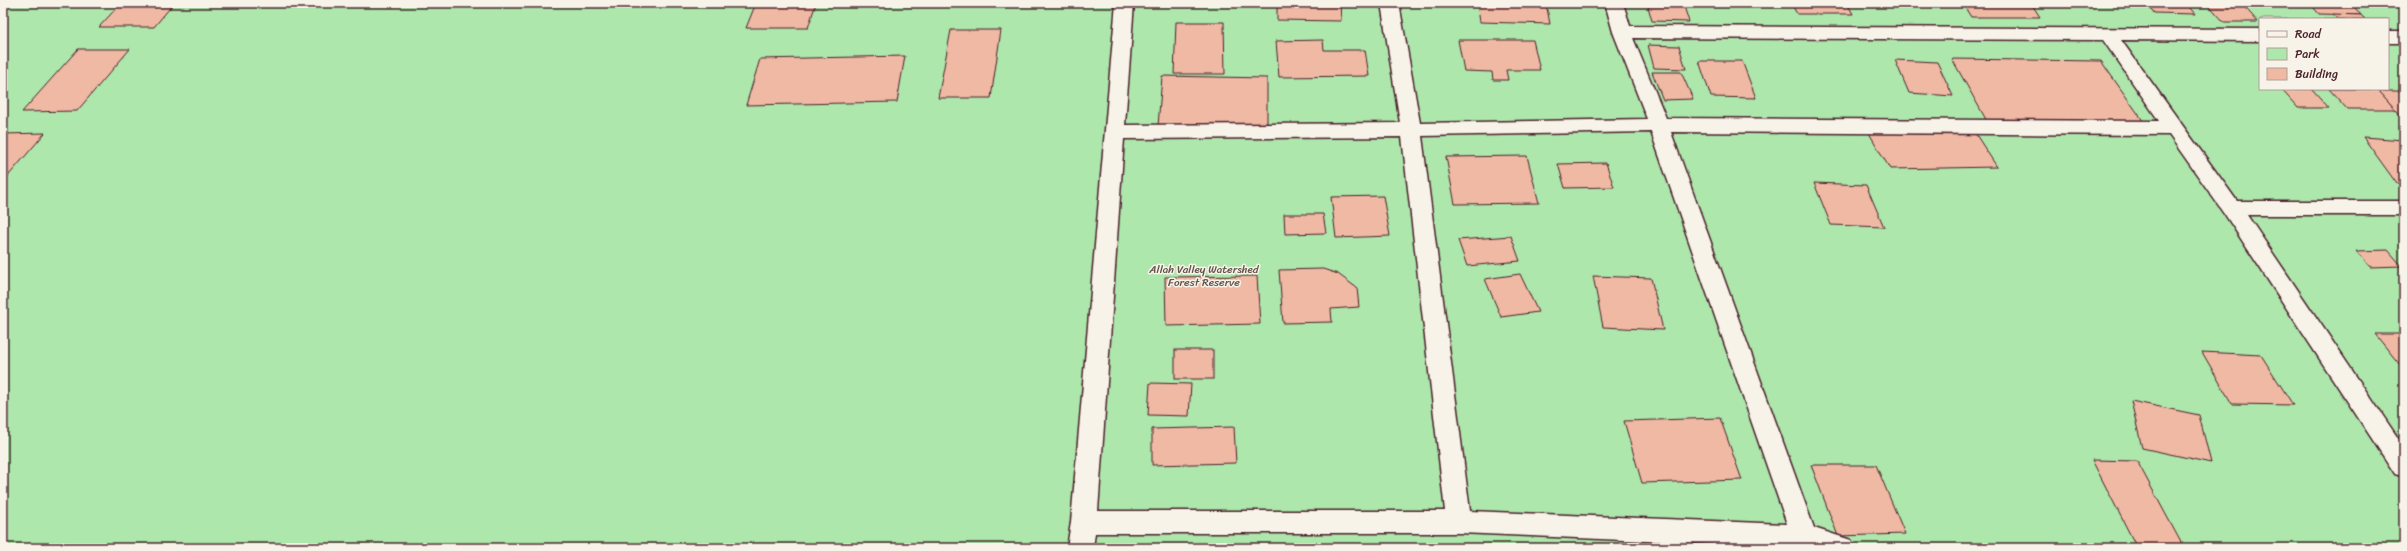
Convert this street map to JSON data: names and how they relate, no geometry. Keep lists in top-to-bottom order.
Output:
{
  "parks": ["Allah Valley Watershed Forest Reserve"],
  "legend": ["Road", "Park", "Building"]
}
